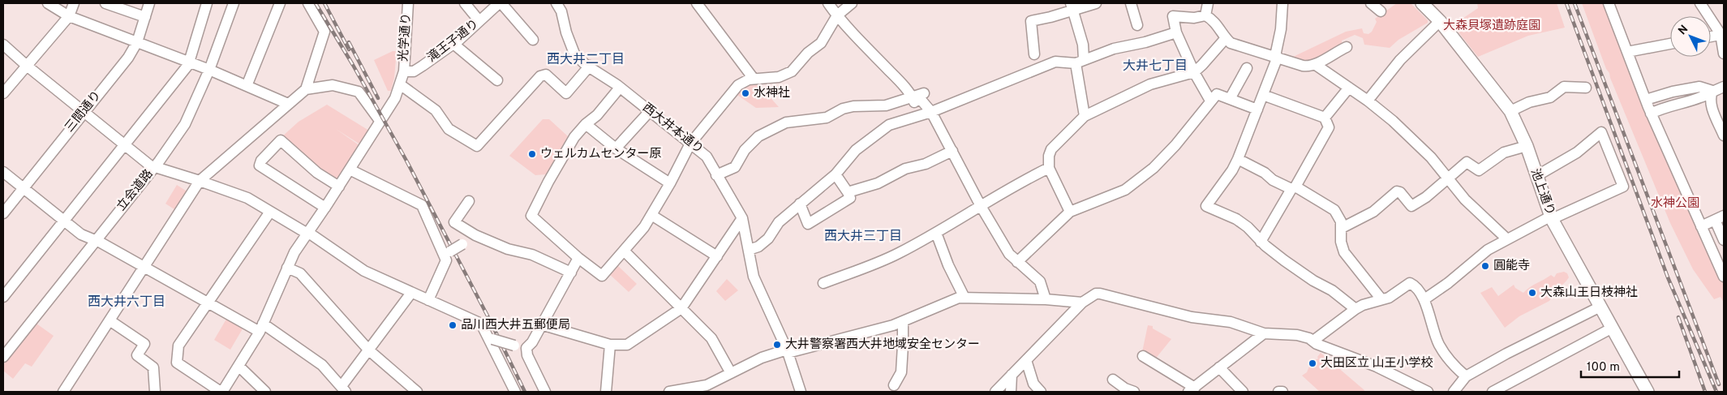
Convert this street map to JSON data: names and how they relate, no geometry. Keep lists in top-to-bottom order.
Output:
{
  "streets": {
    "main road": ["池上通り"],
    "street": [
      "光学通り",
      "滝王子通り",
      "三間通り",
      "西大井本通り",
      "立会道路"
    ]
  },
  "crossings": [
    ["光学通り", "滝王子通り"]
  ],
  "districts": [
    "西大井二丁目",
    "大井七丁目",
    "西大井三丁目",
    "西大井六丁目"
  ],
  "parks": ["大森貝塚遺跡庭園", "水神公園"],
  "places": [
    "水神社",
    "ウェルカムセンター原",
    "圓能寺",
    "大森山王日枝神社",
    "品川西大井五郵便局",
    "大井警察署西大井地域安全センター",
    "大田区立 山王小学校"
  ],
  "scale_bar": "100 m",
  "north": "top left"
}
